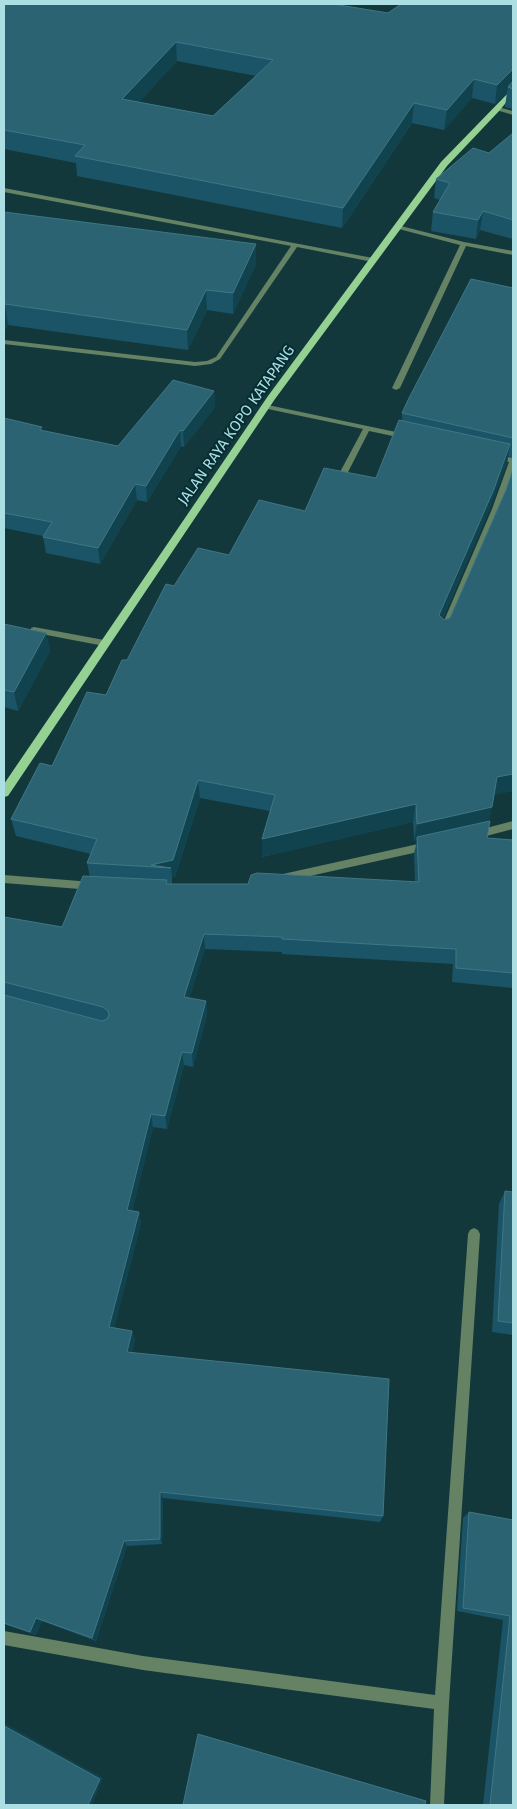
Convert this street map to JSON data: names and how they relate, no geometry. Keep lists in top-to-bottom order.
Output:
{
  "streets": {
    "main road": ["JALAN RAYA KOPO KATAPANG"]
  }
}
